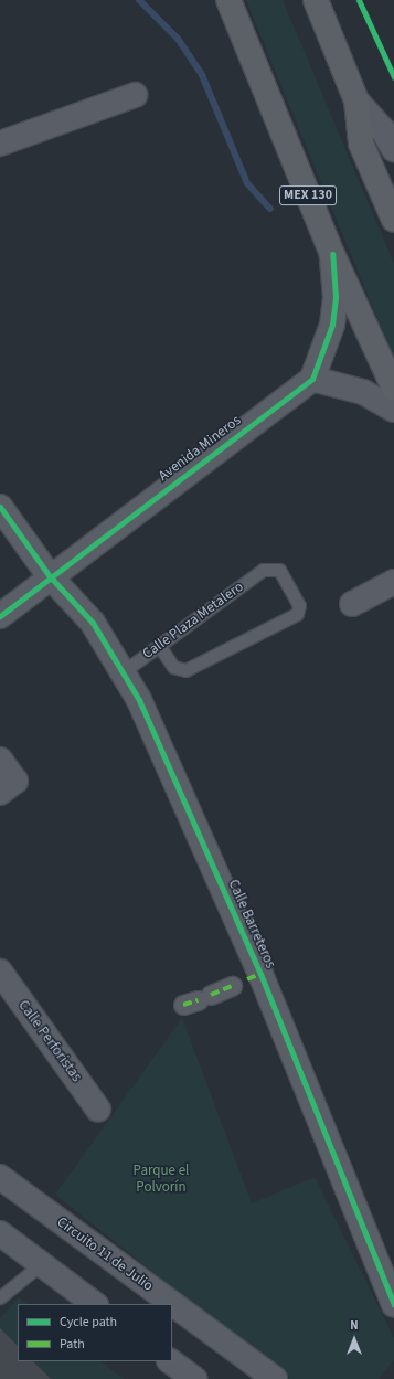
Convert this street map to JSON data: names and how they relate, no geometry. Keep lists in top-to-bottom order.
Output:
{
  "streets": {
    "main road": ["MEX 130"],
    "street": [
      "Avenida Mineros",
      "Calle Barreteros",
      "Calle Perforistas",
      "Circuito 11 de Julio"
    ],
    "lane": ["Calle Plaza Metalero"]
  },
  "crossings": [
    ["Avenida Mineros", "Calle Barreteros"],
    ["Calle Plaza Metalero", "Calle Barreteros"]
  ],
  "parks": ["Parque el Polvorín"],
  "legend": ["Cycle path", "Path"],
  "north": "top"
}
